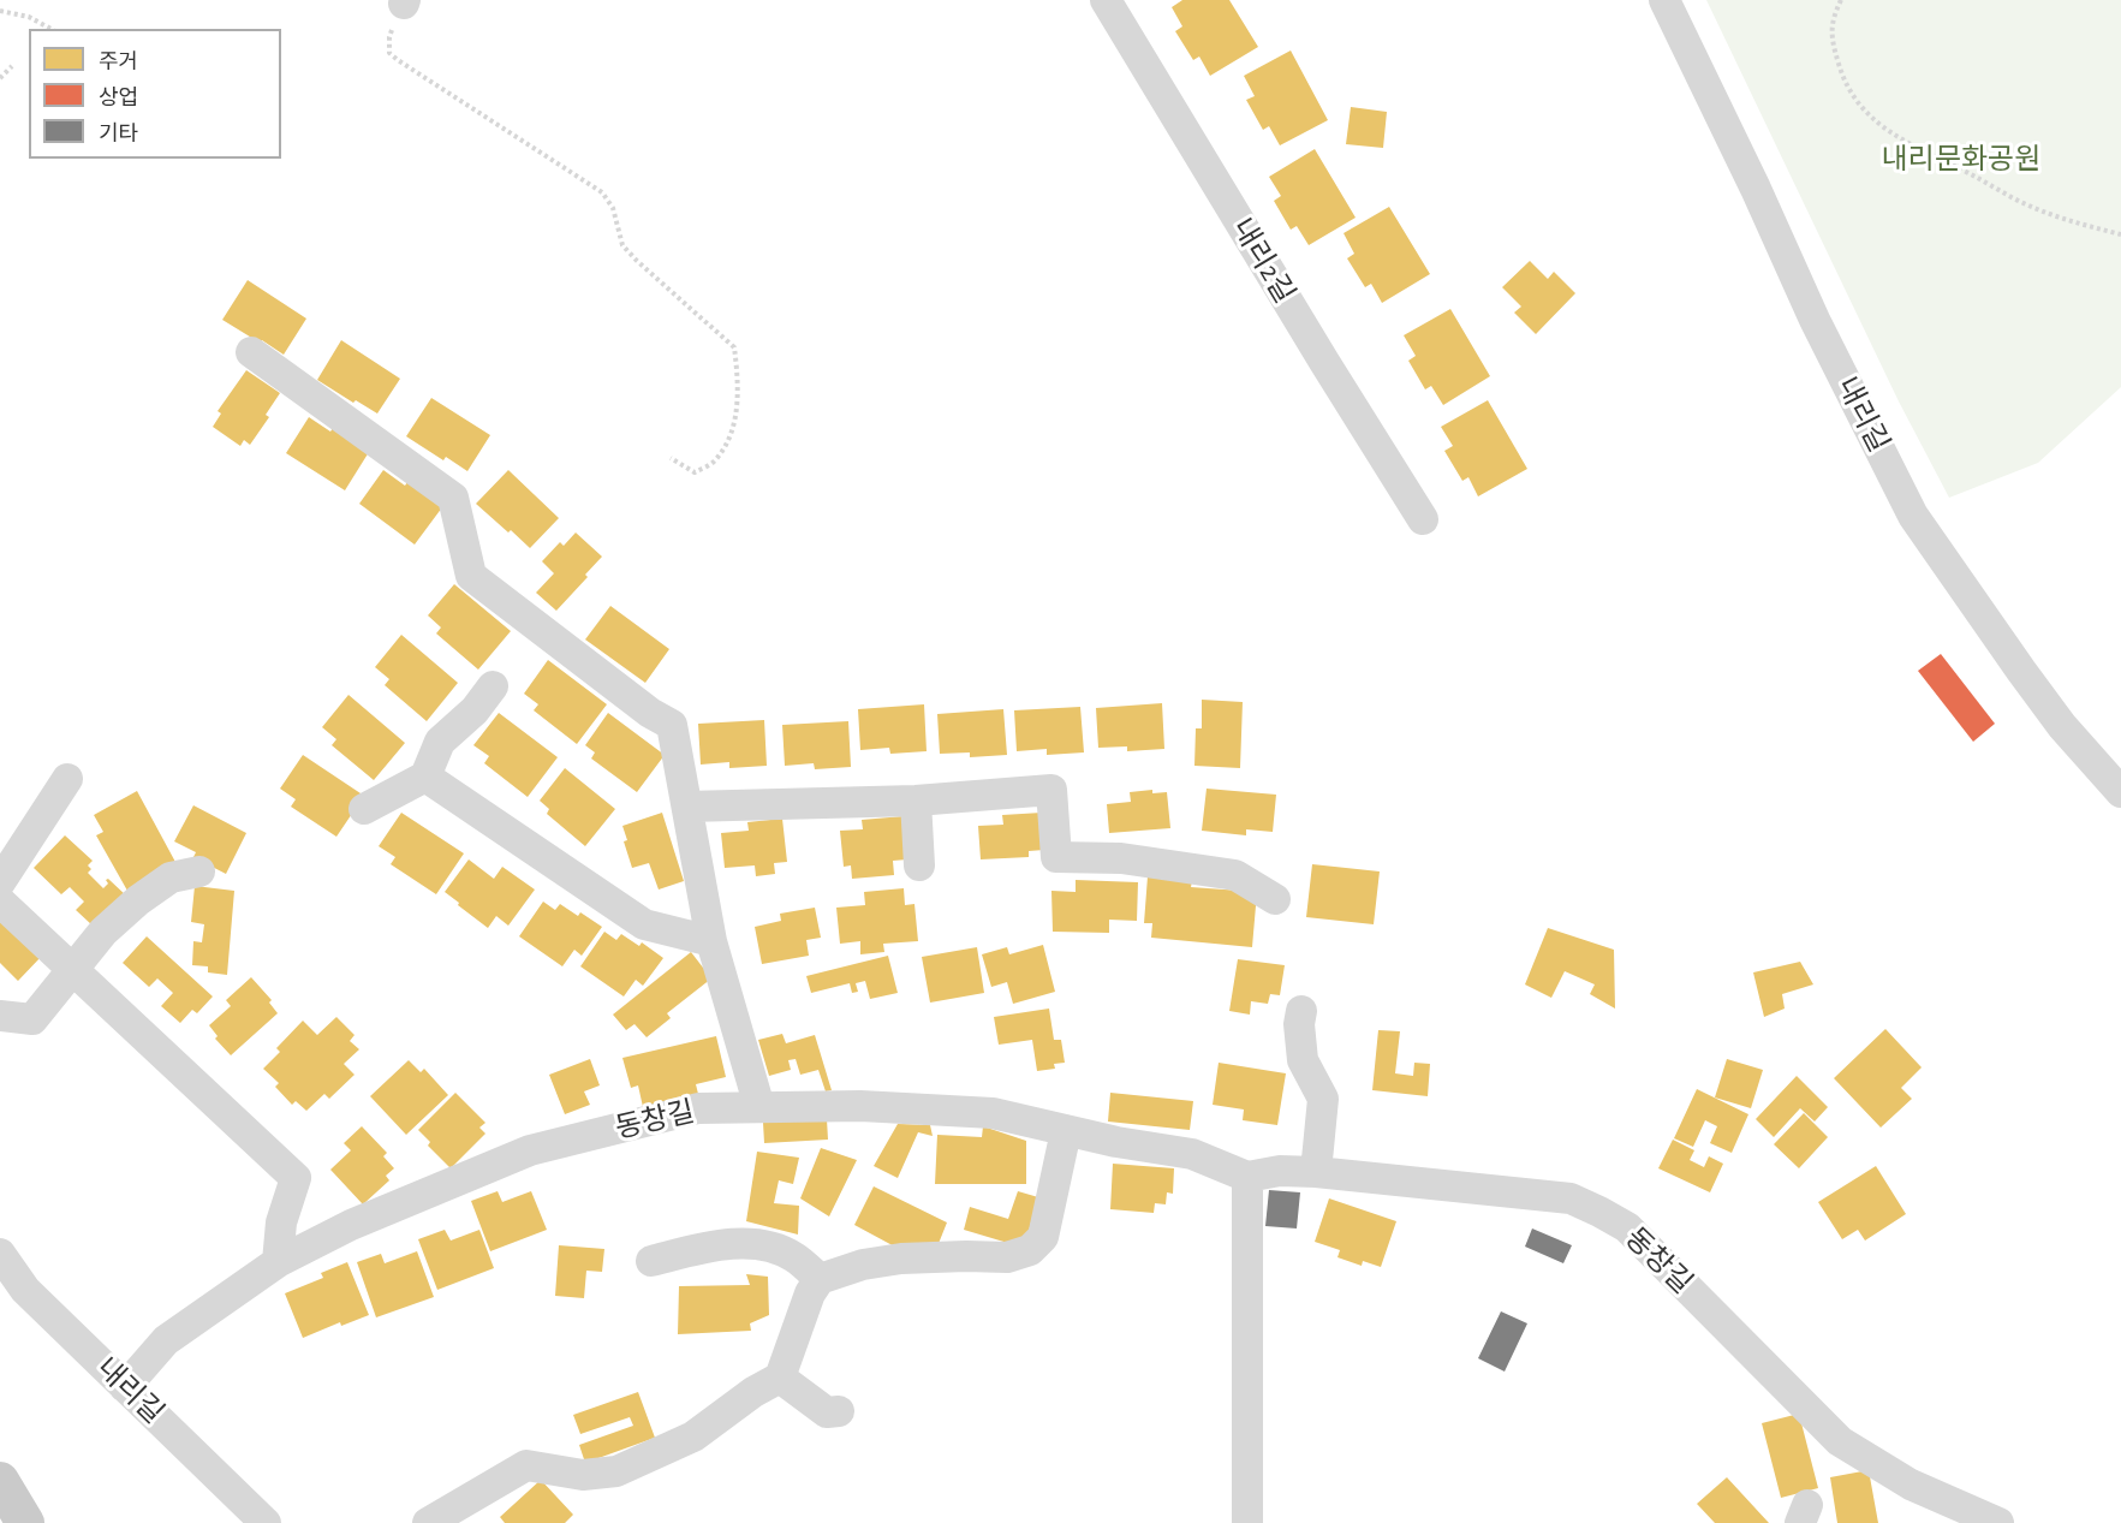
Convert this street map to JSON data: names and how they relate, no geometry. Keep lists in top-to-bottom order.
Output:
{
  "streets": {
    "street": ["내리2길", "내리길", "동창길"]
  },
  "crossings": [
    ["내리길", "동창길"]
  ],
  "parks": ["내리문화공원"],
  "legend": ["주거", "상업", "기타"]
}
